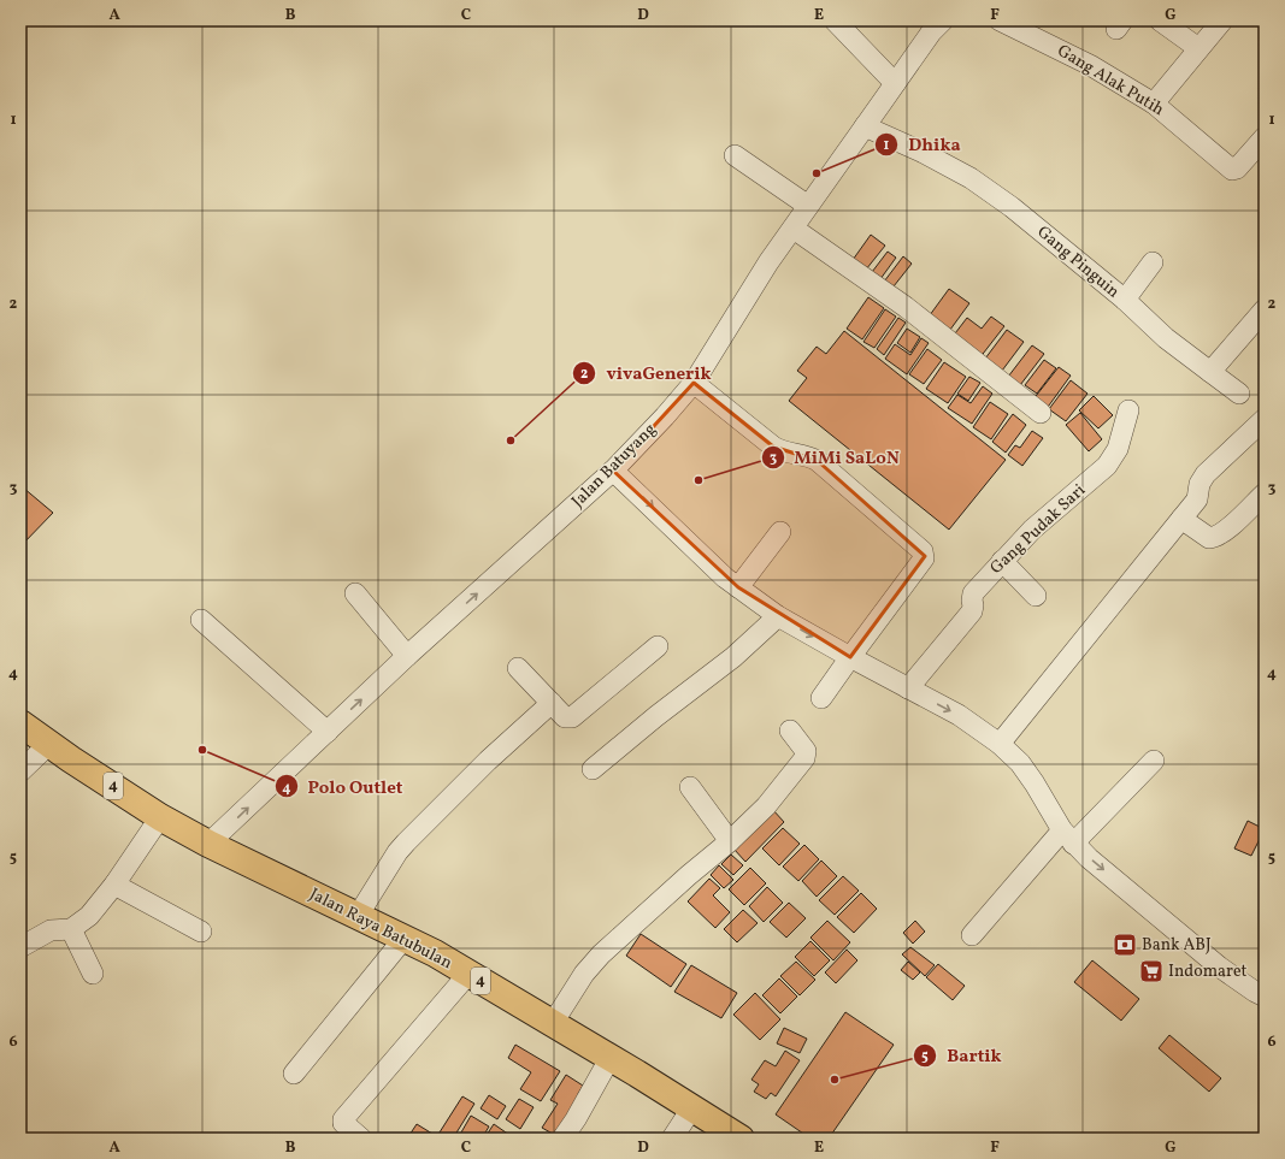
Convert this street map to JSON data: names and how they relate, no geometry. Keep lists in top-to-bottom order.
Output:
{
  "streets": {
    "highway": ["4", "Jalan Raya Batubulan"],
    "street": [
      "Gang Alak Putih",
      "Gang Pinguin",
      "Jalan Batuyang",
      "Gang Pudak Sari"
    ]
  },
  "crossings": [
    ["Gang Pinguin", "Jalan Batuyang"],
    ["Jalan Batuyang", "Jalan Raya Batubulan"]
  ],
  "places": {
    "other": [
      "Dhika",
      "vivaGenerik",
      "MiMi SaLoN",
      "Polo Outlet",
      "Bartik"
    ],
    "bank": ["Bank ABJ"],
    "supermarket": ["Indomaret"]
  },
  "grid": {
    "columns": [
      "A",
      "B",
      "C",
      "D",
      "E",
      "F",
      "G"
    ],
    "rows": [
      "1",
      "2",
      "3",
      "4",
      "5",
      "6"
    ]
  }
}
